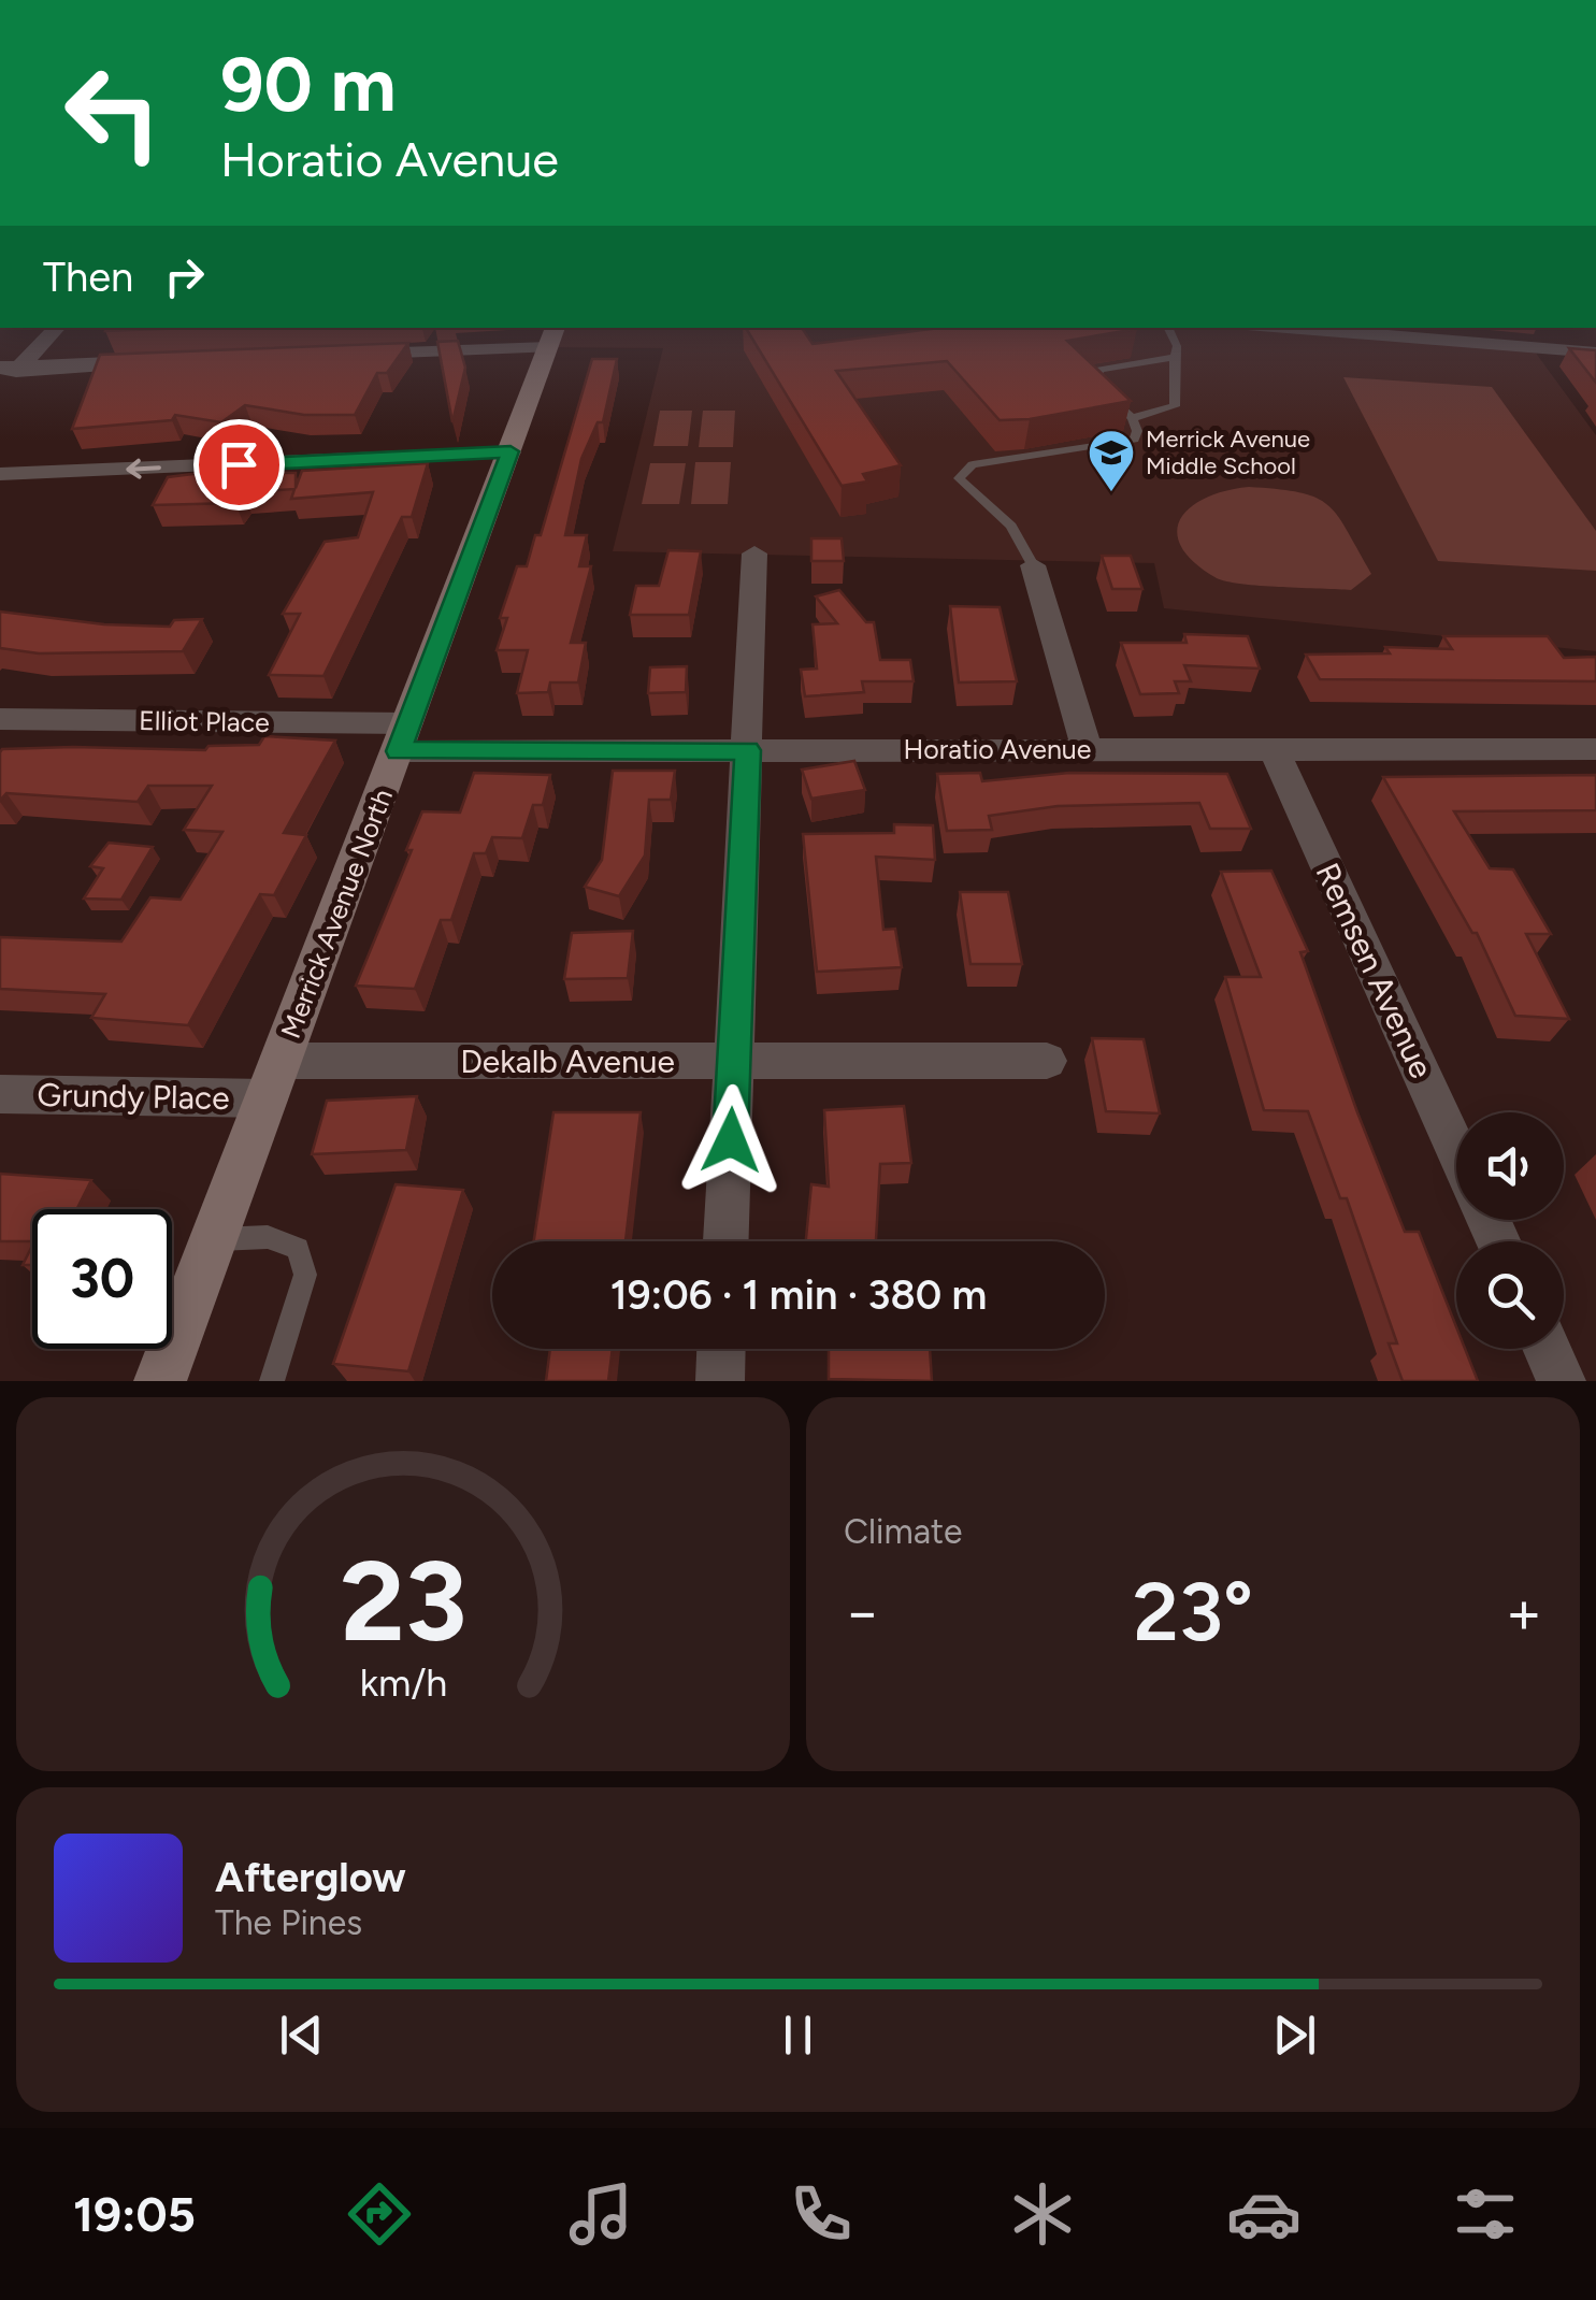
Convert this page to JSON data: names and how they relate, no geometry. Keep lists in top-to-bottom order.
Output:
{
  "streets": {
    "main road": ["Merrick Avenue North"],
    "street": [
      "Elliot Place",
      "Horatio Avenue",
      "Remsen Avenue",
      "Dekalb Avenue",
      "Grundy Place"
    ]
  },
  "crossings": [
    ["Elliot Place", "Horatio Avenue"],
    ["Elliot Place", "Merrick Avenue North"],
    ["Horatio Avenue", "Merrick Avenue North"],
    ["Horatio Avenue", "Remsen Avenue"],
    ["Merrick Avenue North", "Dekalb Avenue"],
    ["Merrick Avenue North", "Grundy Place"],
    ["Dekalb Avenue", "Grundy Place"]
  ],
  "places": {
    "school or university": ["Merrick Avenue Middle School"]
  },
  "page": {
    "turn": ["90 m", "Horatio Avenue"],
    "then": "Then",
    "limit": "30",
    "trip": "19:06 · 1 min · 380 m",
    "tile": "Climate",
    "heat": ["−", "23°", "+"],
    "song": ["Afterglow", "The Pines"],
    "tabs": "19:05",
    "gauge": ["23", "km/h"]
  }
}
